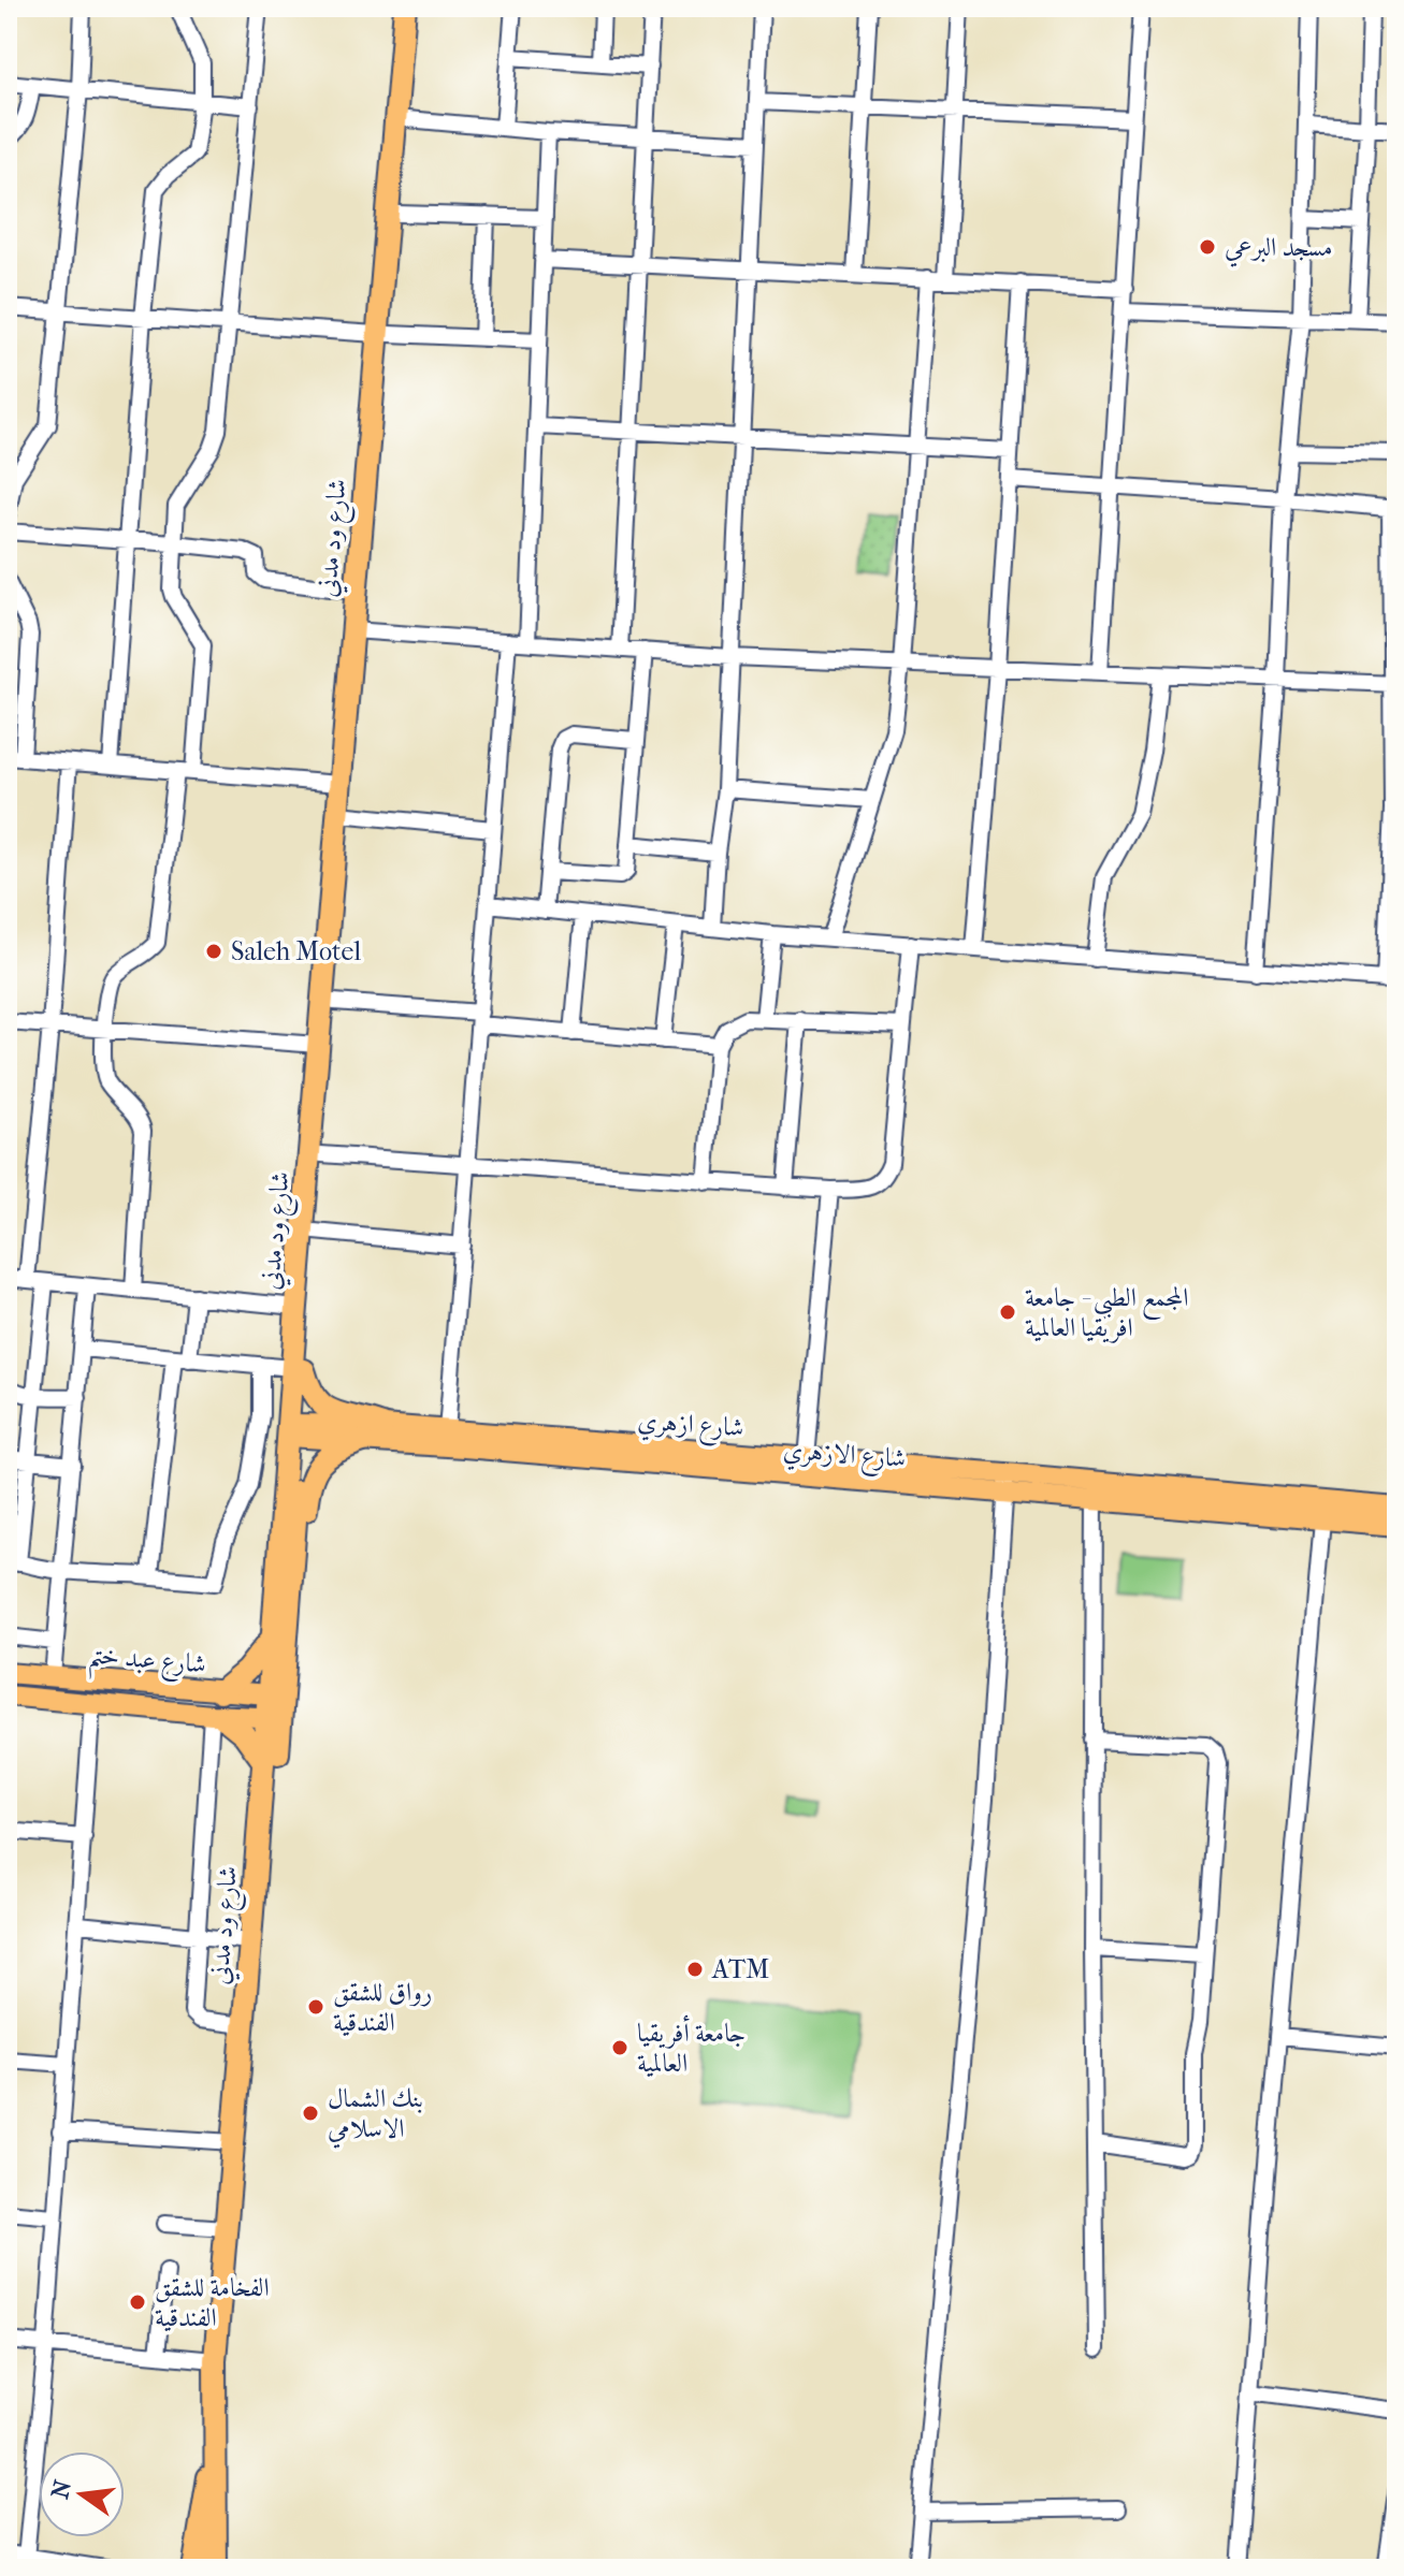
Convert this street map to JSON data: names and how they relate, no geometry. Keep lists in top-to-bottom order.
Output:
{
  "streets": {
    "highway": ["شارع ود مدني"],
    "main road": ["شارع ازهري", "شارع الازهري", "شارع عبد ختم"]
  },
  "crossings": [
    ["شارع ود مدني", "شارع ازهري"],
    ["شارع ود مدني", "شارع الازهري"],
    ["شارع ود مدني", "شارع عبد ختم"],
    ["شارع ازهري", "شارع الازهري"]
  ],
  "places": [
    "مسجد البرعي",
    "Saleh Motel",
    "المجمع الطبي - جامعة افريقيا العالمية",
    "ATM",
    "رواق للشقق الفندقية",
    "جامعة أفريقيا العالمية",
    "بنك الشمال الاسلامي",
    "الفخامة للشقق الفندقية"
  ],
  "north": "left"
}
